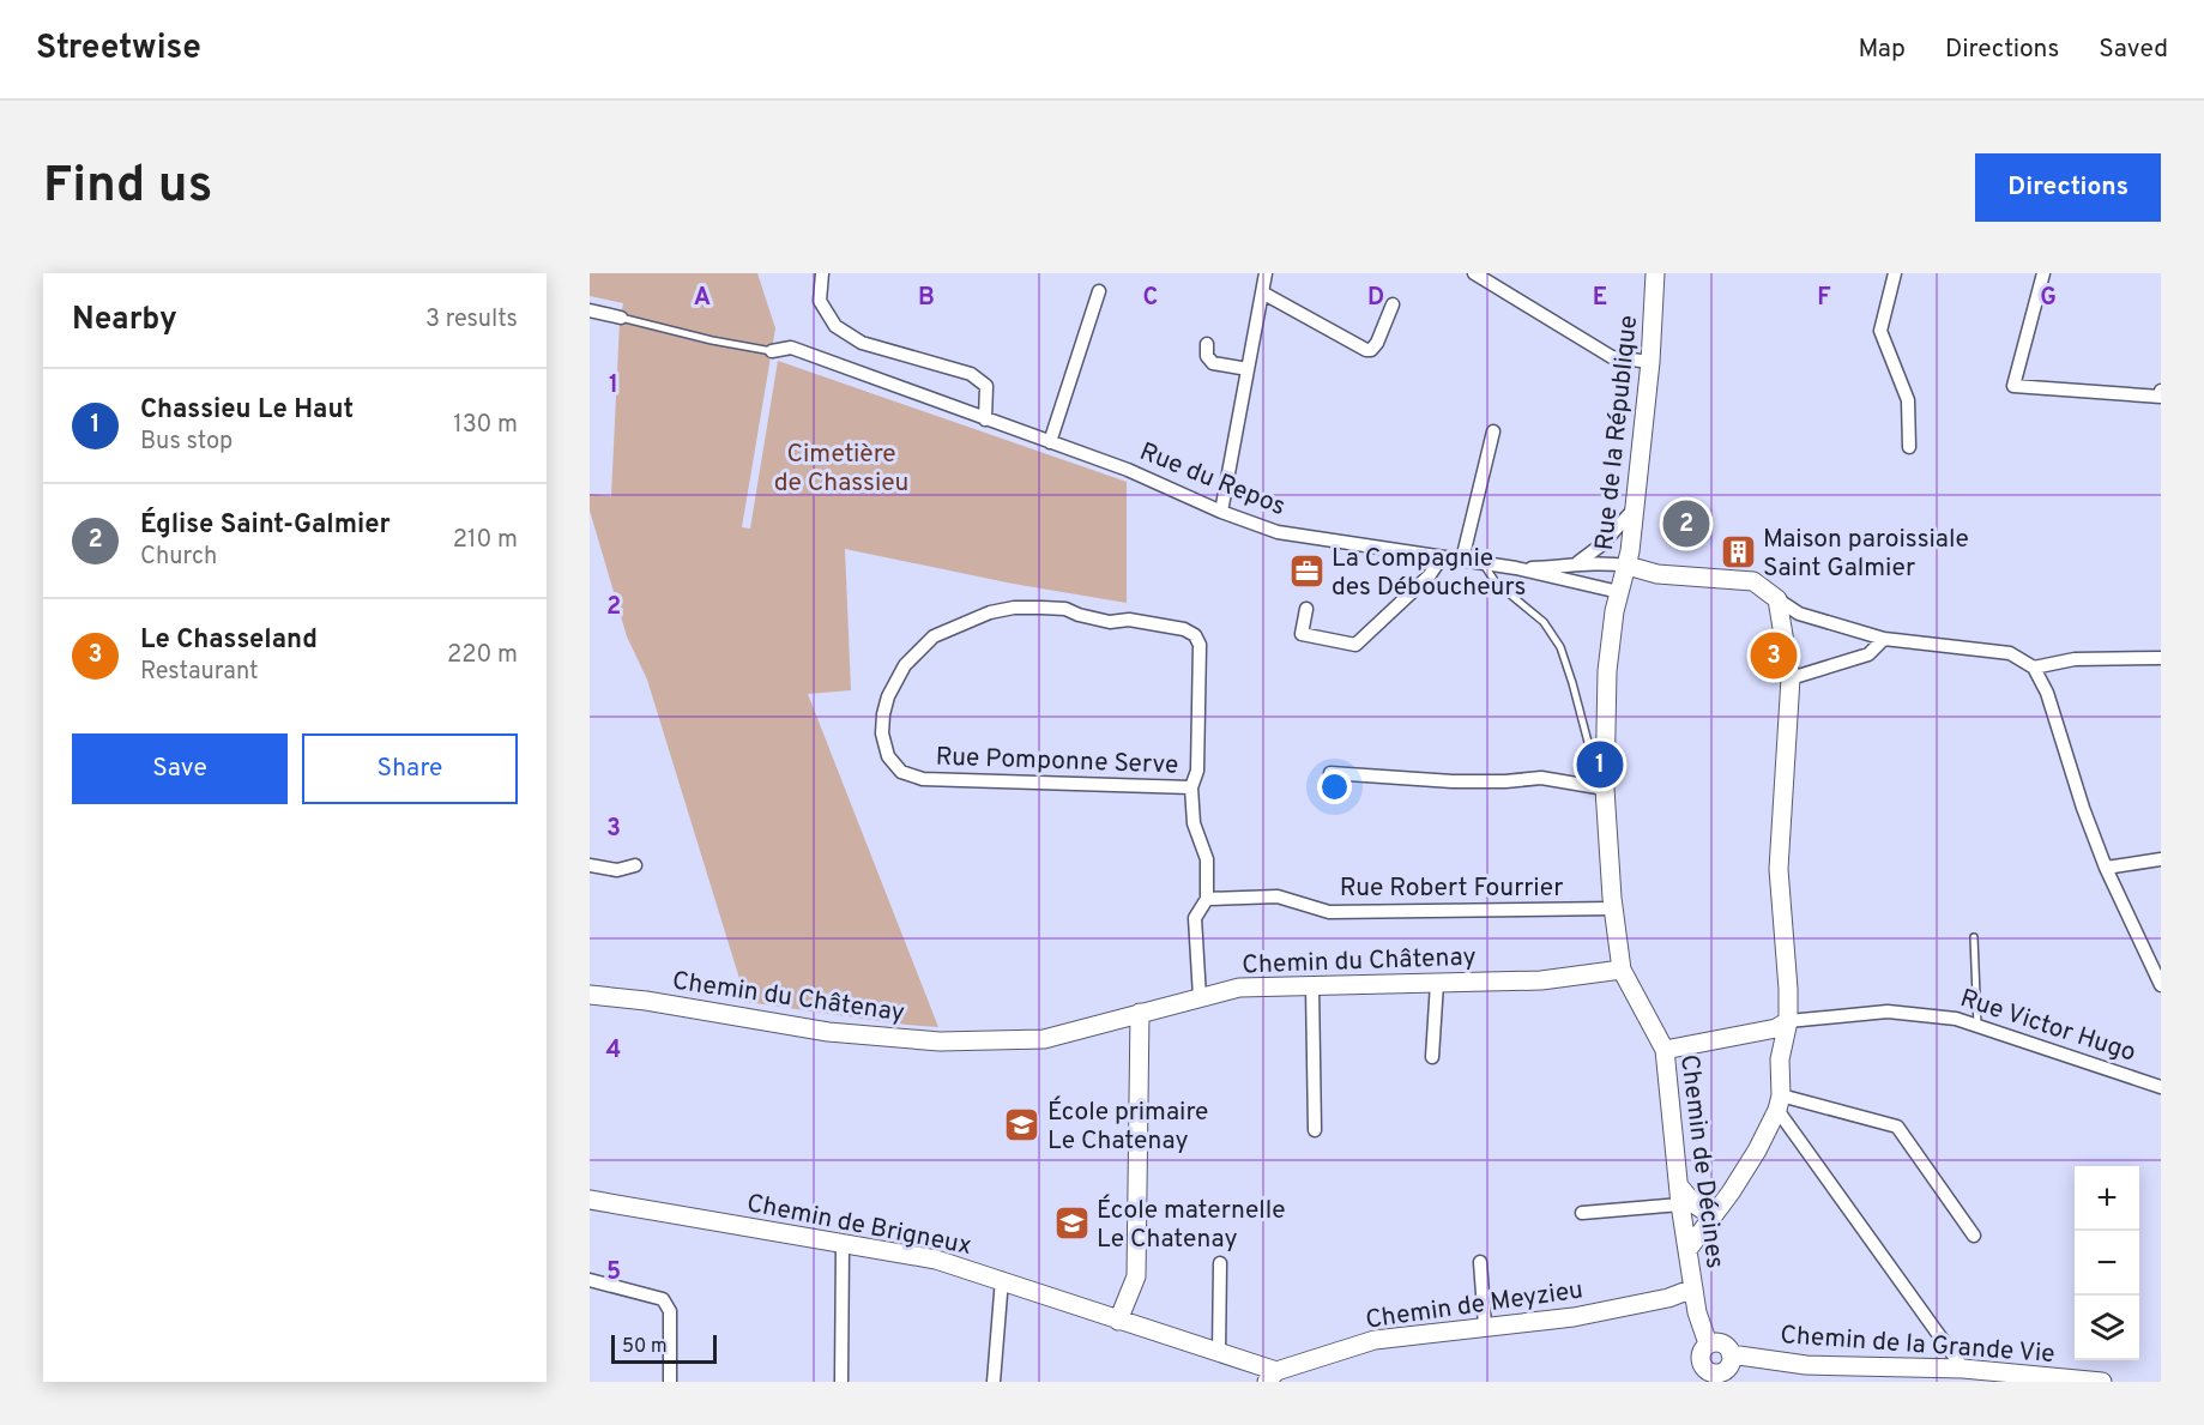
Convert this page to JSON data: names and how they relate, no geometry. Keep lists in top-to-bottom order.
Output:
{
  "streets": {
    "street": [
      "Rue de la République",
      "Rue du Repos",
      "Rue Pomponne Serve",
      "Rue Robert Fourrier",
      "Chemin du Châtenay",
      "Rue Victor Hugo",
      "Chemin de Décines",
      "Chemin de Brigneux",
      "Chemin de Meyzieu",
      "Chemin de la Grande Vie"
    ]
  },
  "crossings": [
    ["Rue de la République", "Rue du Repos"],
    ["Rue de la République", "Chemin de Décines"],
    ["Rue du Repos", "Chemin de Décines"],
    ["Rue Pomponne Serve", "Rue Robert Fourrier"],
    ["Rue Pomponne Serve", "Chemin du Châtenay"],
    ["Rue Robert Fourrier", "Chemin de Décines"],
    ["Chemin du Châtenay", "Chemin de Décines"],
    ["Rue Victor Hugo", "Chemin de Décines"],
    ["Chemin de Décines", "Chemin de Meyzieu"],
    ["Chemin de Décines", "Chemin de la Grande Vie"],
    ["Chemin de Brigneux", "Chemin de Meyzieu"]
  ],
  "parks": ["Cimetière de Chassieu"],
  "places": {
    "building": ["Maison paroissiale Saint Galmier"],
    "office": ["La Compagnie des Déboucheurs"],
    "school or university": ["École primaire Le Chatenay", "École maternelle Le Chatenay"]
  },
  "scale_bar": "50 m",
  "page": {
    "header": "Streetwise",
    "nav": ["Map", "Directions", "Saved"],
    "buttons": [
      "Directions",
      ["Save", "Share"]
    ],
    "title": "Find us",
    "heading": ["Nearby", "3 results"],
    "list": [
      {
        "mark": "1",
        "name": "Chassieu Le Haut",
        "note": "Bus stop",
        "value": "130 m"
      },
      {
        "mark": "2",
        "name": "Église Saint-Galmier",
        "note": "Church",
        "value": "210 m"
      },
      {
        "mark": "3",
        "name": "Le Chasseland",
        "note": "Restaurant",
        "value": "220 m"
      }
    ],
    "pins": ["2", "3", "1"],
    "map_buttons": ["+", "−"],
    "scale": "50 m"
  },
  "grid": {
    "columns": [
      "A",
      "B",
      "C",
      "D",
      "E",
      "F",
      "G"
    ],
    "rows": [
      "1",
      "2",
      "3",
      "4",
      "5"
    ]
  }
}
